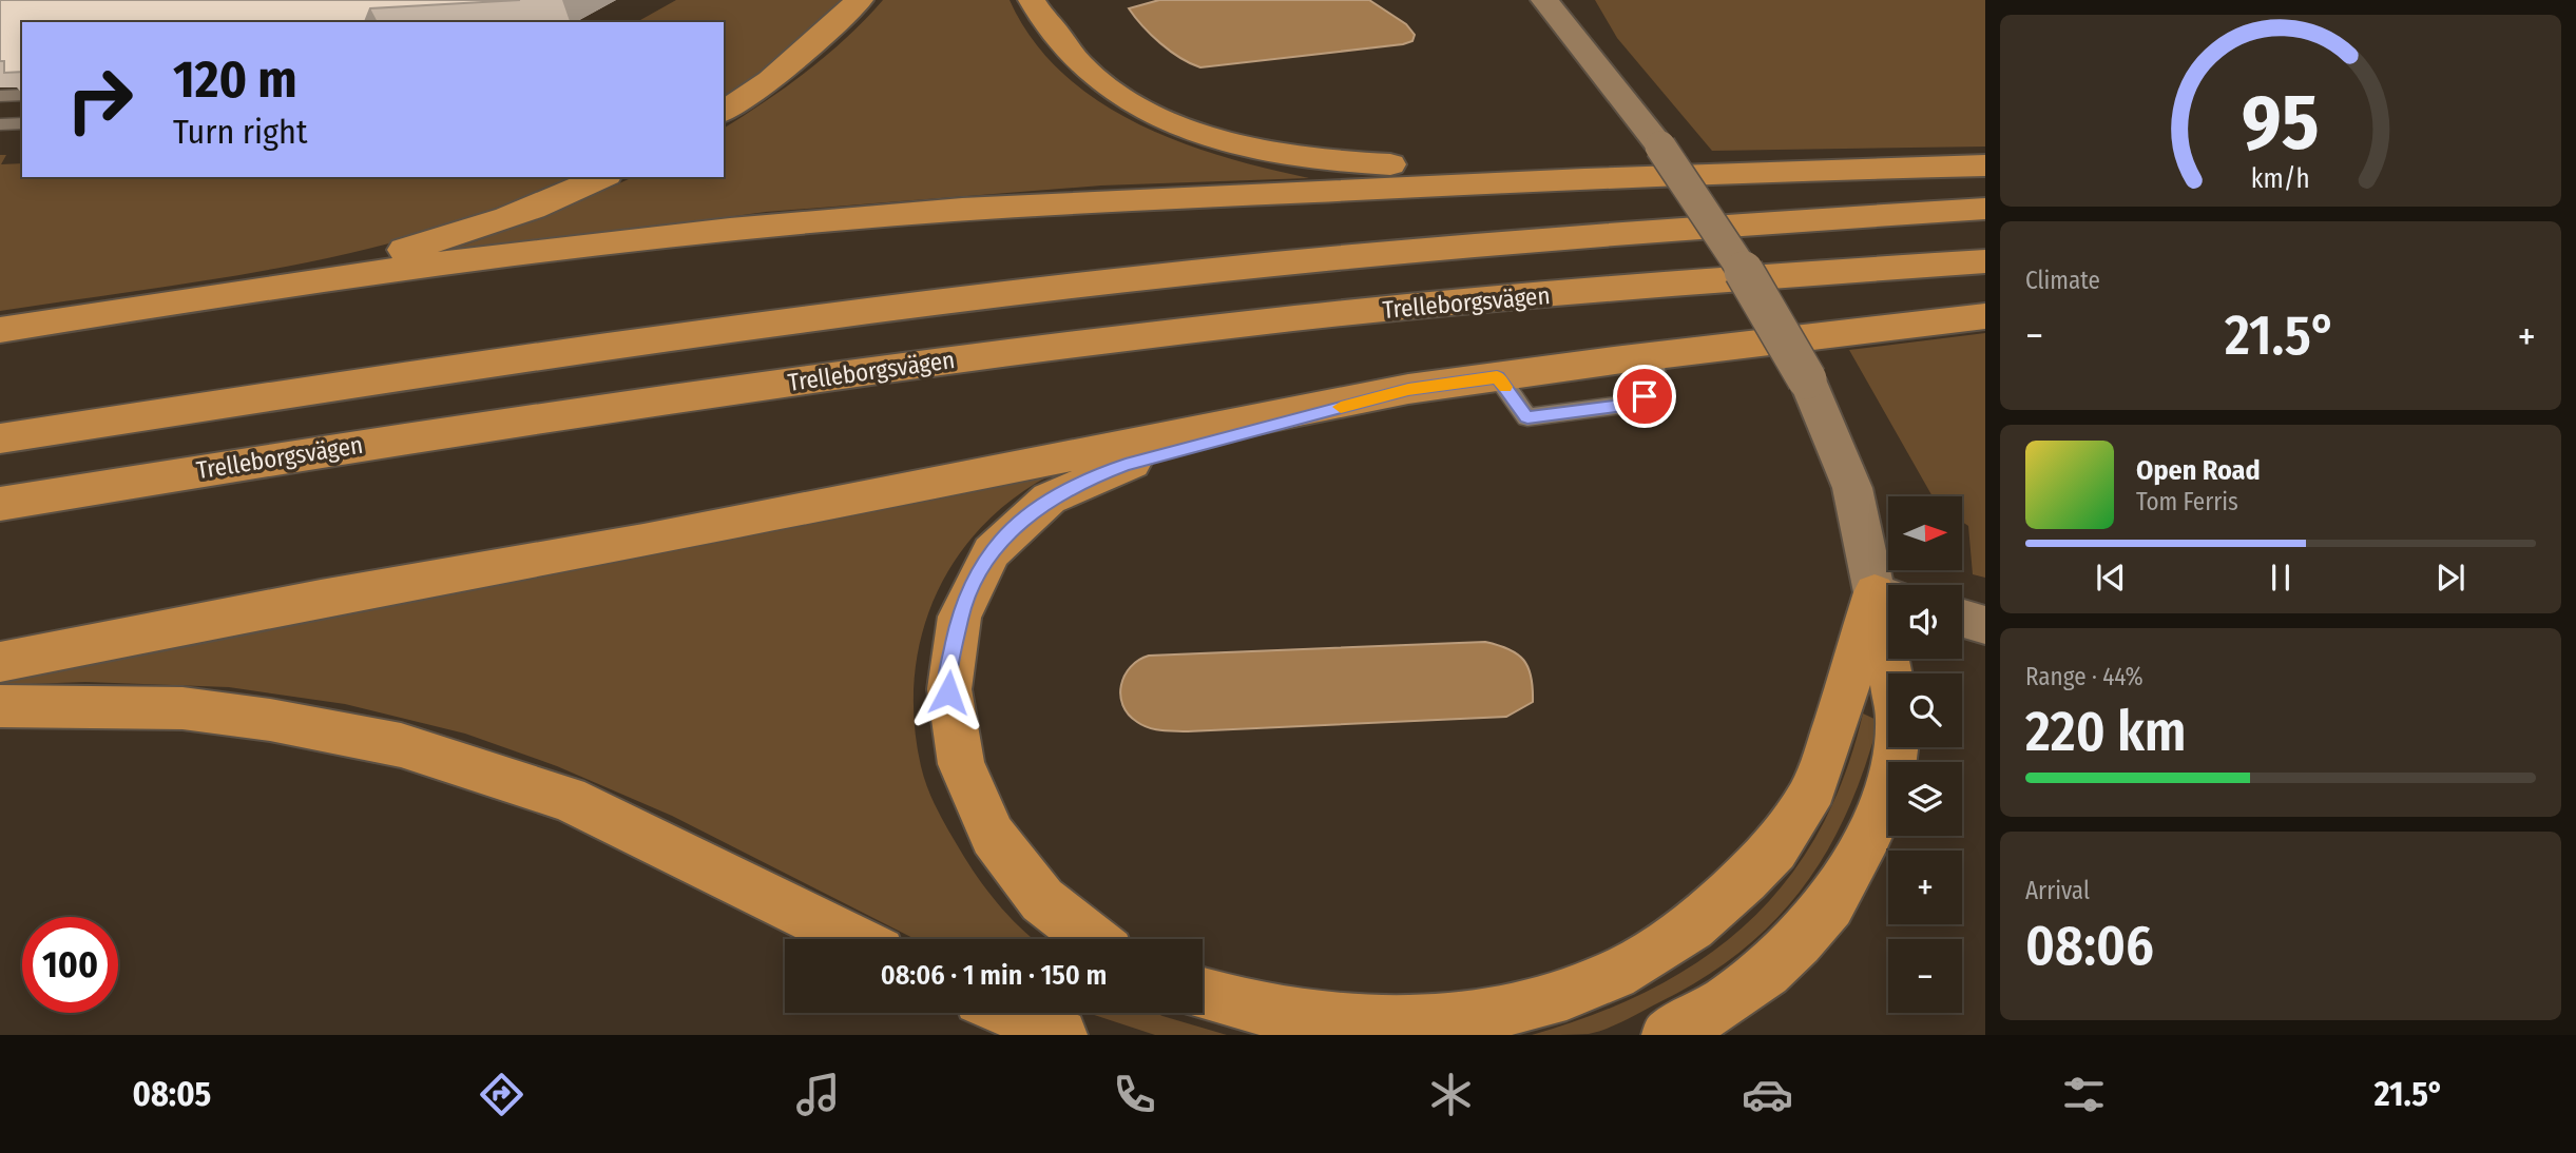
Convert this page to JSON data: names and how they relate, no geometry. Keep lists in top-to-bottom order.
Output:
{
  "streets": {
    "highway": ["Trelleborgsvägen"]
  },
  "north": "right",
  "page": {
    "turn": ["120 m", "Turn right"],
    "tile": [
      "Climate",
      ["Range · 44%", "220 km"],
      ["Arrival", "08:06"]
    ],
    "heat": ["−", "21.5°", "+"],
    "song": ["Open Road", "Tom Ferris"],
    "map_buttons": ["+", "−"],
    "limit": "100",
    "trip": "08:06 · 1 min · 150 m",
    "tabs": ["08:05", "21.5°"],
    "gauge": ["95", "km/h"]
  }
}
